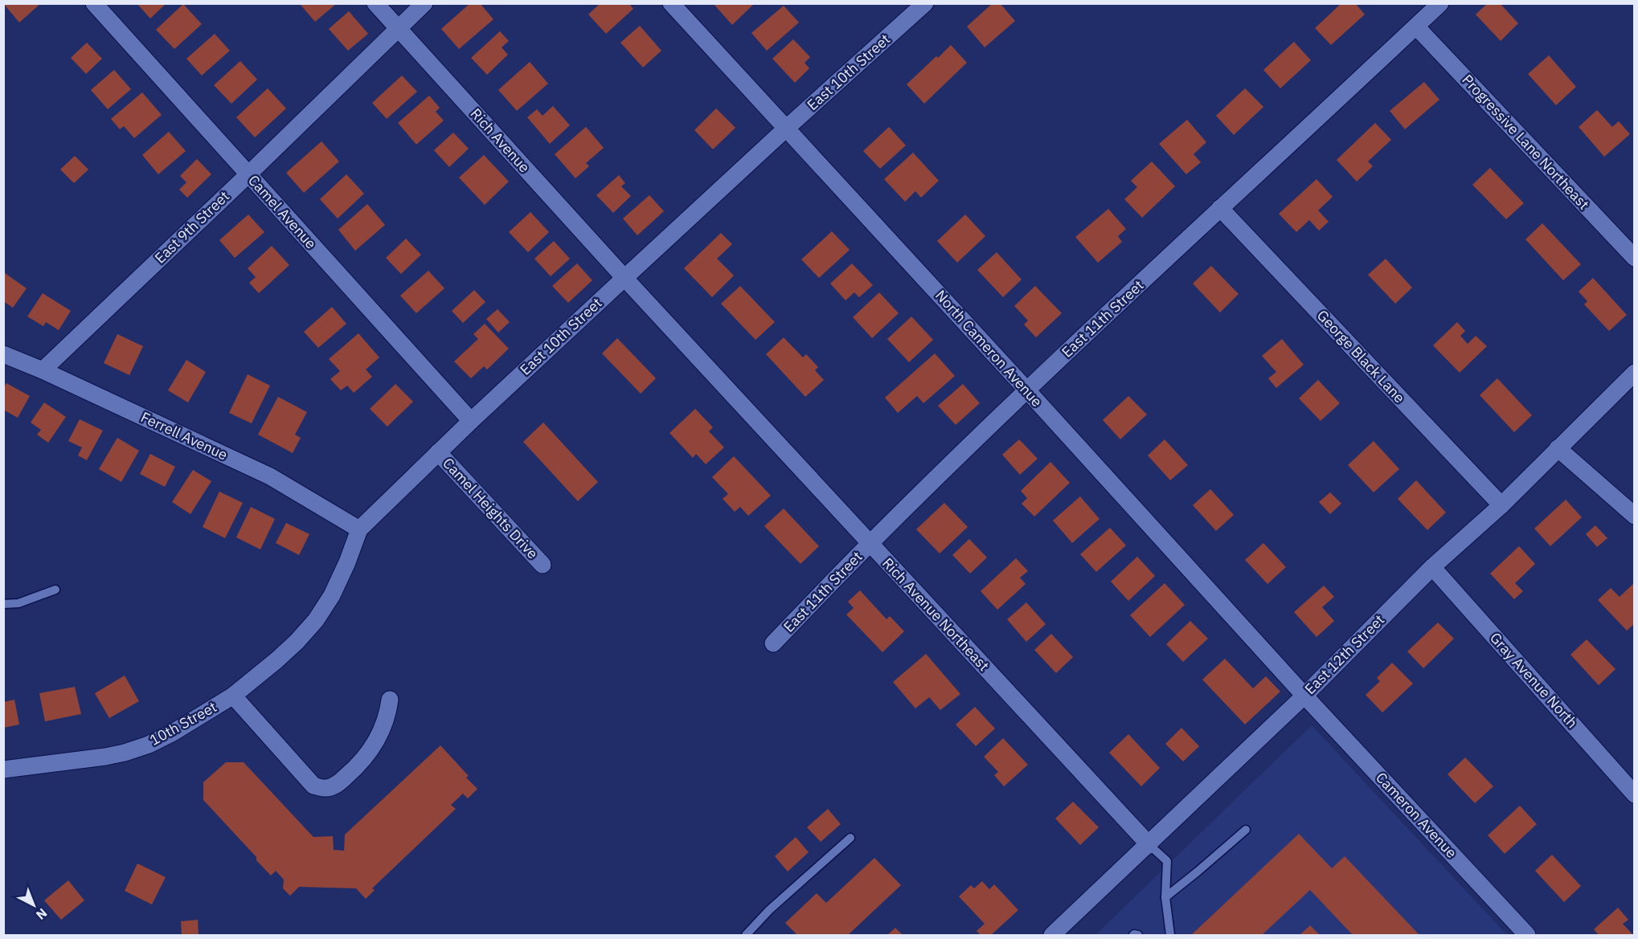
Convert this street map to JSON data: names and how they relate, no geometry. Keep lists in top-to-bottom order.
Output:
{
  "streets": {
    "street": [
      "East 10th Street",
      "Rich Avenue",
      "Progressive Lane Northeast",
      "Camel Avenue",
      "East 9th Street",
      "East 11th Street",
      "North Cameron Avenue",
      "George Black Lane",
      "Ferrell Avenue",
      "Camel Heights Drive",
      "Rich Avenue Northeast",
      "East 12th Street",
      "Gray Avenue North",
      "10th Street",
      "Cameron Avenue"
    ]
  },
  "crossings": [
    ["East 10th Street", "Rich Avenue"],
    ["East 10th Street", "Camel Avenue"],
    ["East 10th Street", "North Cameron Avenue"],
    ["East 10th Street", "Ferrell Avenue"],
    ["East 10th Street", "Camel Heights Drive"],
    ["East 10th Street", "Rich Avenue Northeast"],
    ["East 10th Street", "10th Street"],
    ["Rich Avenue", "East 9th Street"],
    ["Rich Avenue", "Rich Avenue Northeast"],
    ["Progressive Lane Northeast", "East 11th Street"],
    ["Camel Avenue", "East 9th Street"],
    ["East 9th Street", "Ferrell Avenue"],
    ["East 11th Street", "North Cameron Avenue"],
    ["East 11th Street", "George Black Lane"],
    ["East 11th Street", "Rich Avenue Northeast"],
    ["North Cameron Avenue", "East 12th Street"],
    ["North Cameron Avenue", "Cameron Avenue"],
    ["George Black Lane", "East 12th Street"],
    ["Rich Avenue Northeast", "East 12th Street"],
    ["East 12th Street", "Gray Avenue North"],
    ["East 12th Street", "Cameron Avenue"]
  ],
  "north": "bottom right"
}
